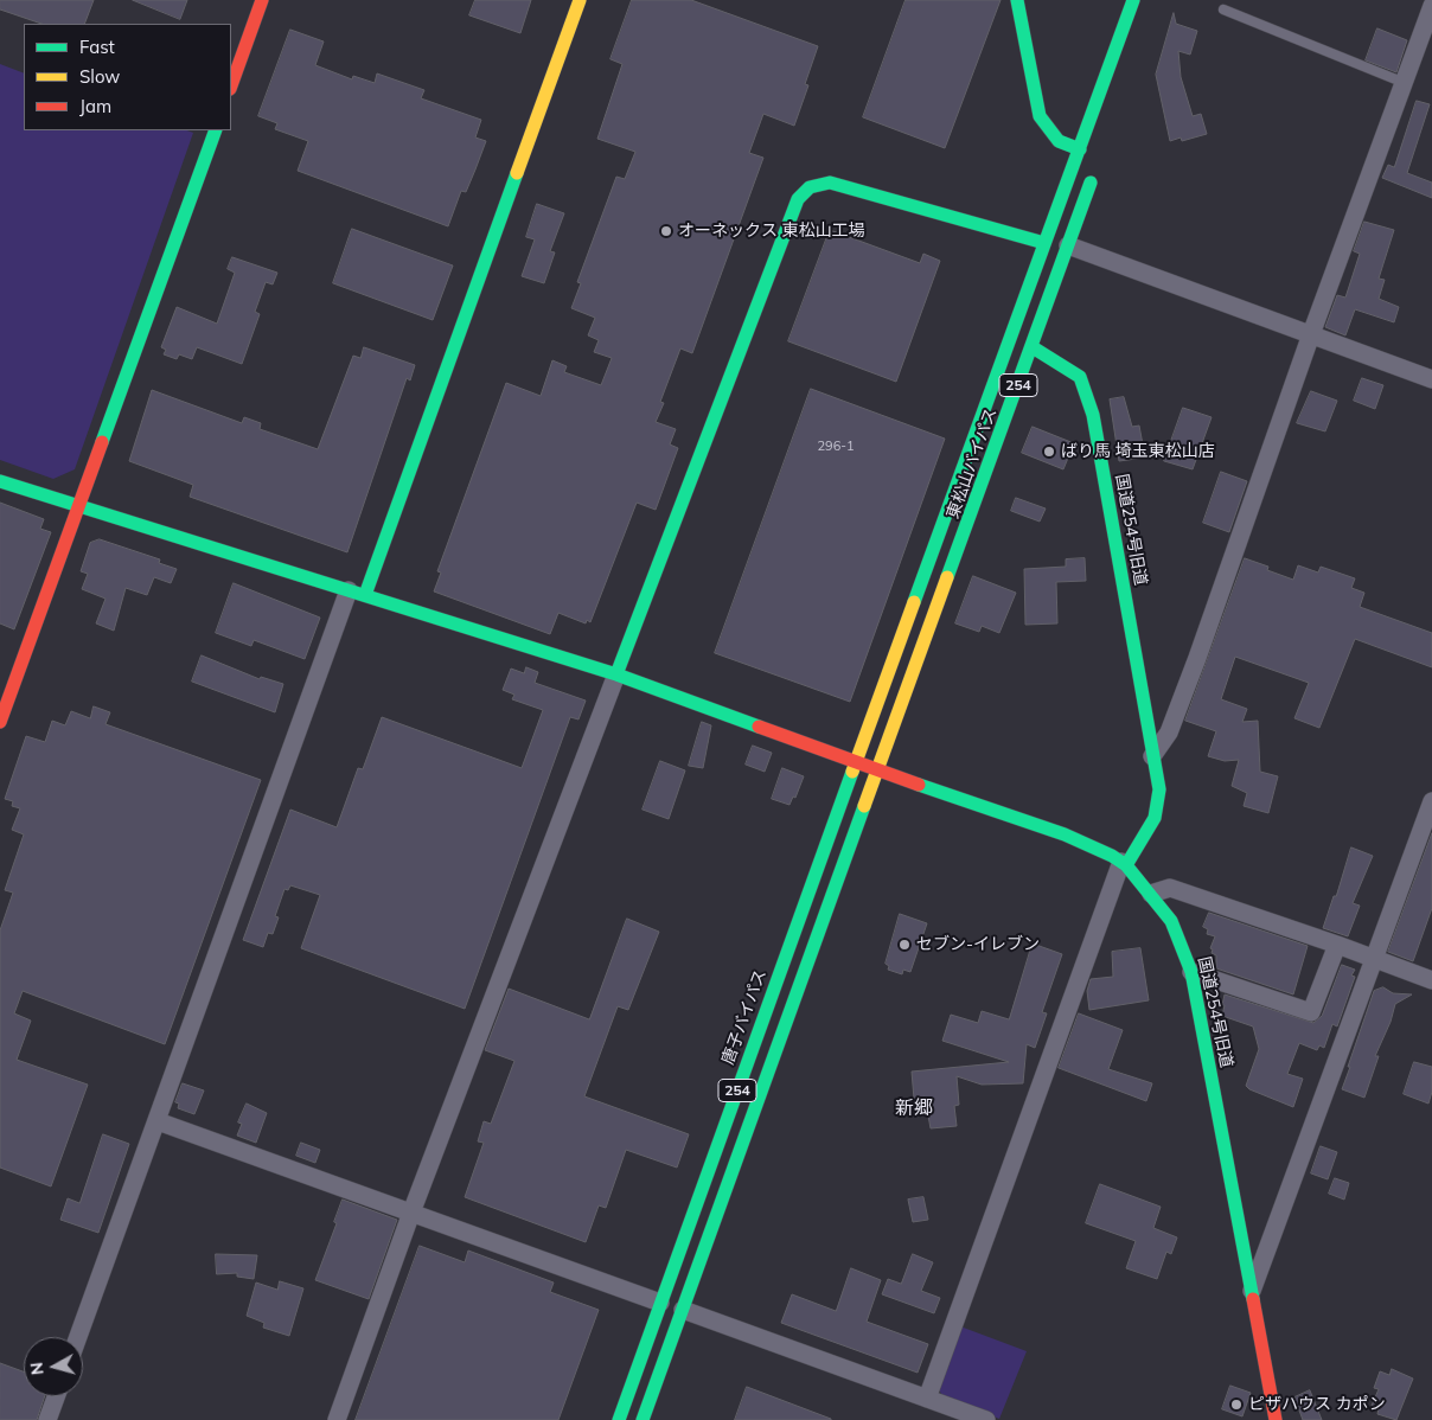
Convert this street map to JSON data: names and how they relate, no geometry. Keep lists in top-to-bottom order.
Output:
{
  "streets": {
    "main road": [
      "254",
      "東松山バイパス",
      "国道254号旧道",
      "唐子バイパス"
    ]
  },
  "crossings": [
    ["254", "東松山バイパス"],
    ["東松山バイパス", "国道254号旧道"],
    ["東松山バイパス", "唐子バイパス"]
  ],
  "districts": ["新郷"],
  "places": [
    "オーネックス 東松山工場",
    "ばり馬 埼玉東松山店",
    "セブン-イレブン",
    "ピザハウス カポン"
  ],
  "house_numbers": ["296-1"],
  "legend": ["Fast", "Slow", "Jam"],
  "north": "left"
}
